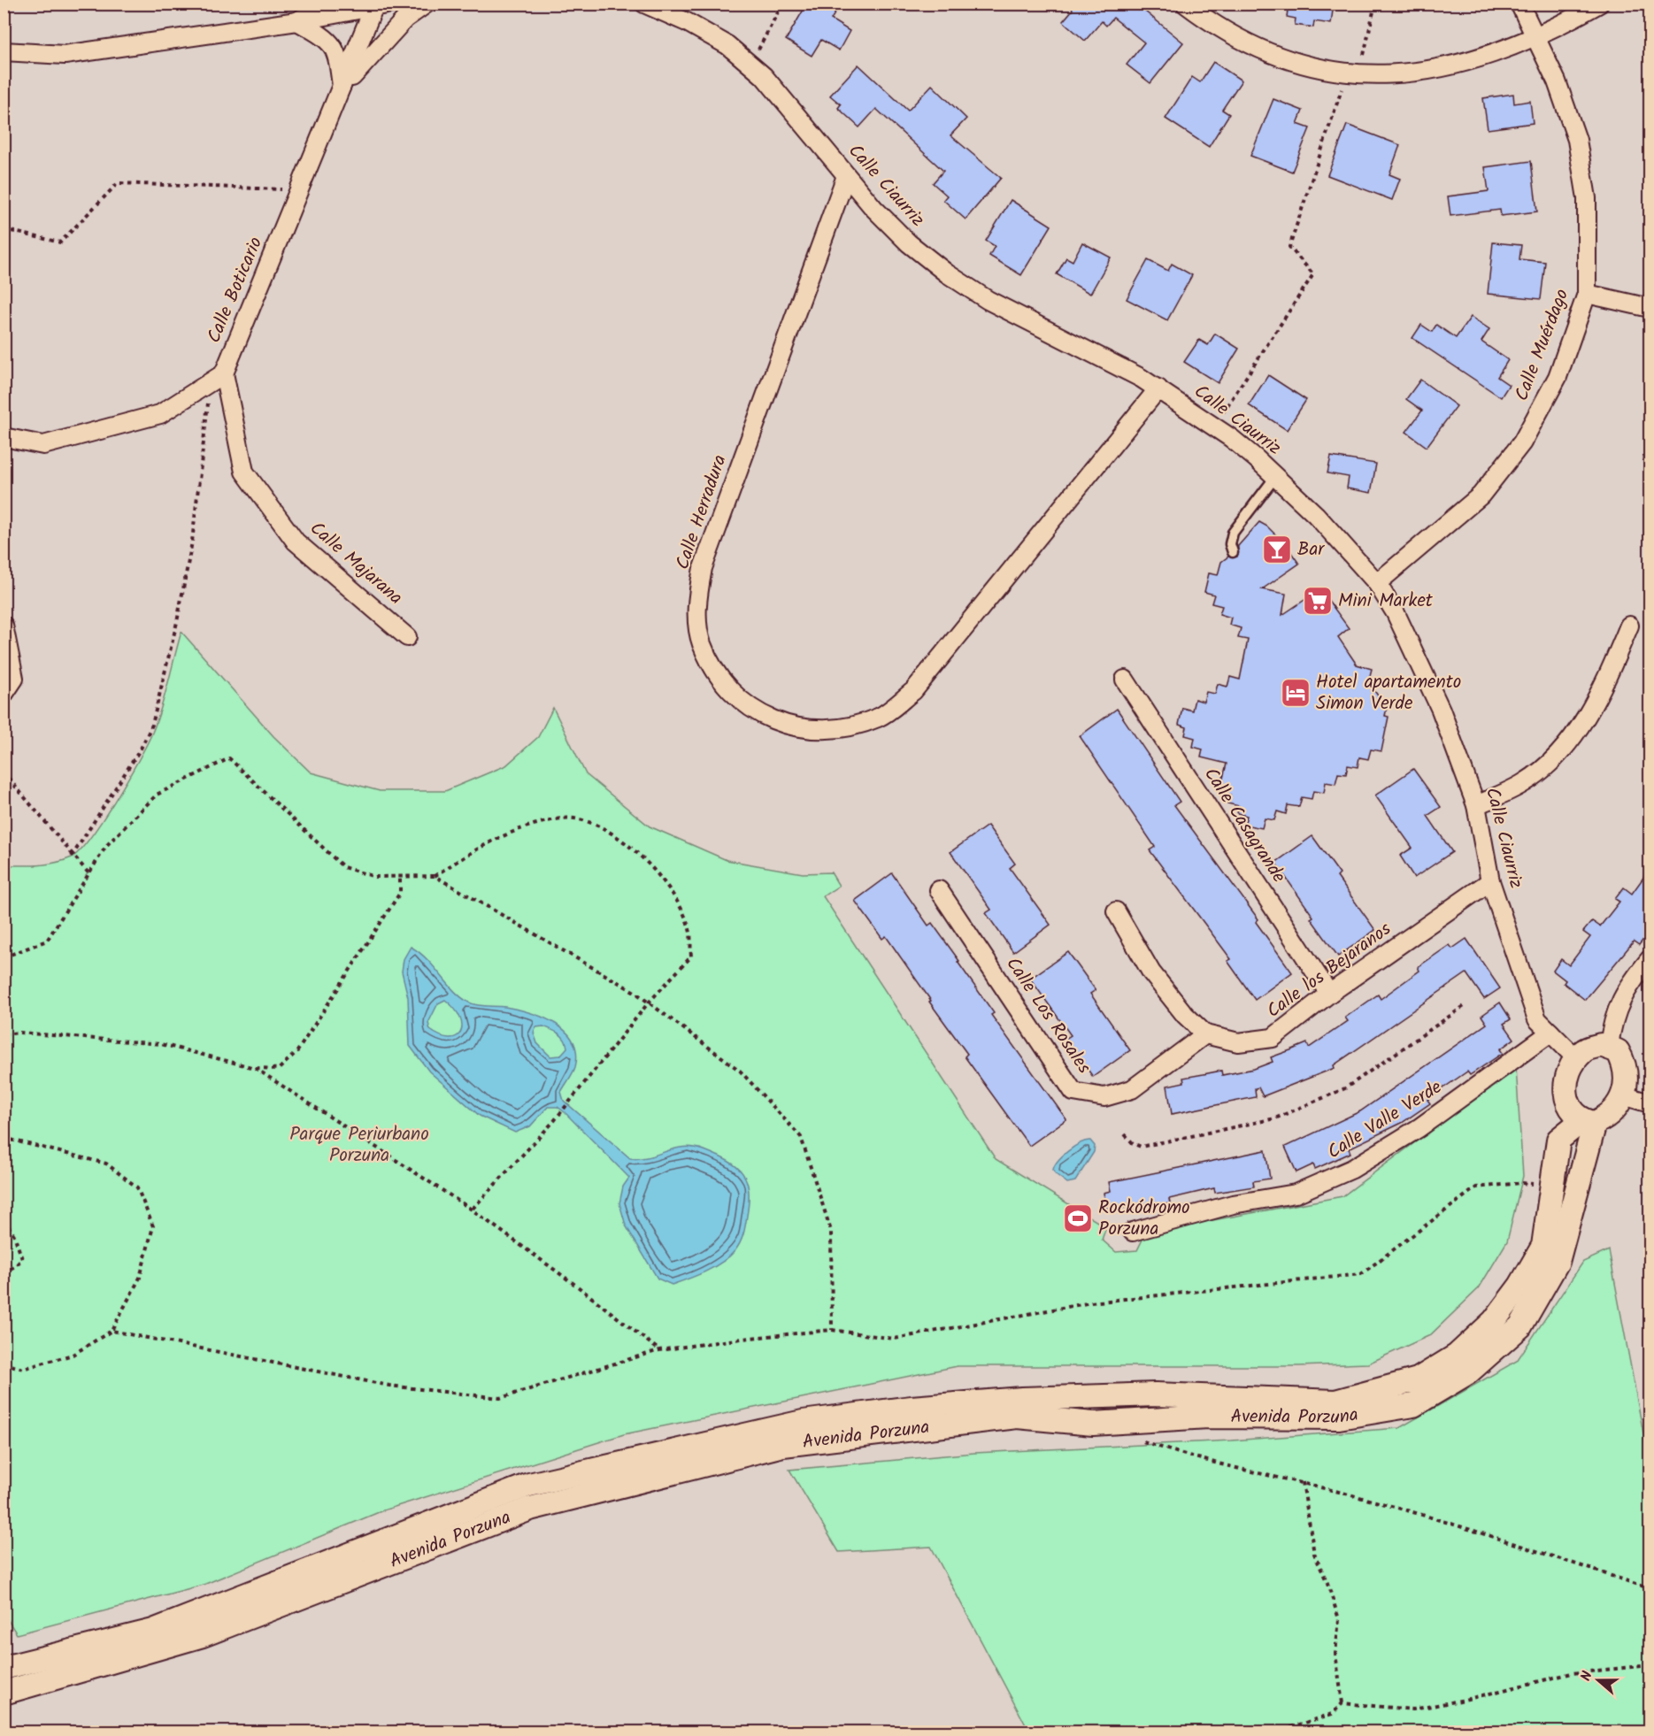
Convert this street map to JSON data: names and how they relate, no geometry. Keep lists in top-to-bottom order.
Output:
{
  "streets": {
    "street": [
      "Calle Ciaurriz",
      "Calle Boticario",
      "Calle Muérdago",
      "Calle Herradura",
      "Calle Majarana",
      "Calle Casagrande",
      "Calle los Bejaranos",
      "Calle Los Rosales",
      "Calle Valle Verde",
      "Avenida Porzuna"
    ]
  },
  "crossings": [
    ["Calle Ciaurriz", "Calle Muérdago"],
    ["Calle Ciaurriz", "Calle Herradura"],
    ["Calle Ciaurriz", "Calle los Bejaranos"],
    ["Calle Ciaurriz", "Calle Valle Verde"],
    ["Calle Ciaurriz", "Avenida Porzuna"],
    ["Calle Boticario", "Calle Majarana"],
    ["Calle Casagrande", "Calle los Bejaranos"],
    ["Calle los Bejaranos", "Calle Los Rosales"]
  ],
  "parks": ["Parque Periurbano Porzuna"],
  "places": {
    "bar": ["Bar"],
    "supermarket": ["Mini Market"],
    "hotel": ["Hotel apartamento Simon Verde"],
    "sports": ["Rockódromo Porzuna"]
  },
  "north": "left"
}
